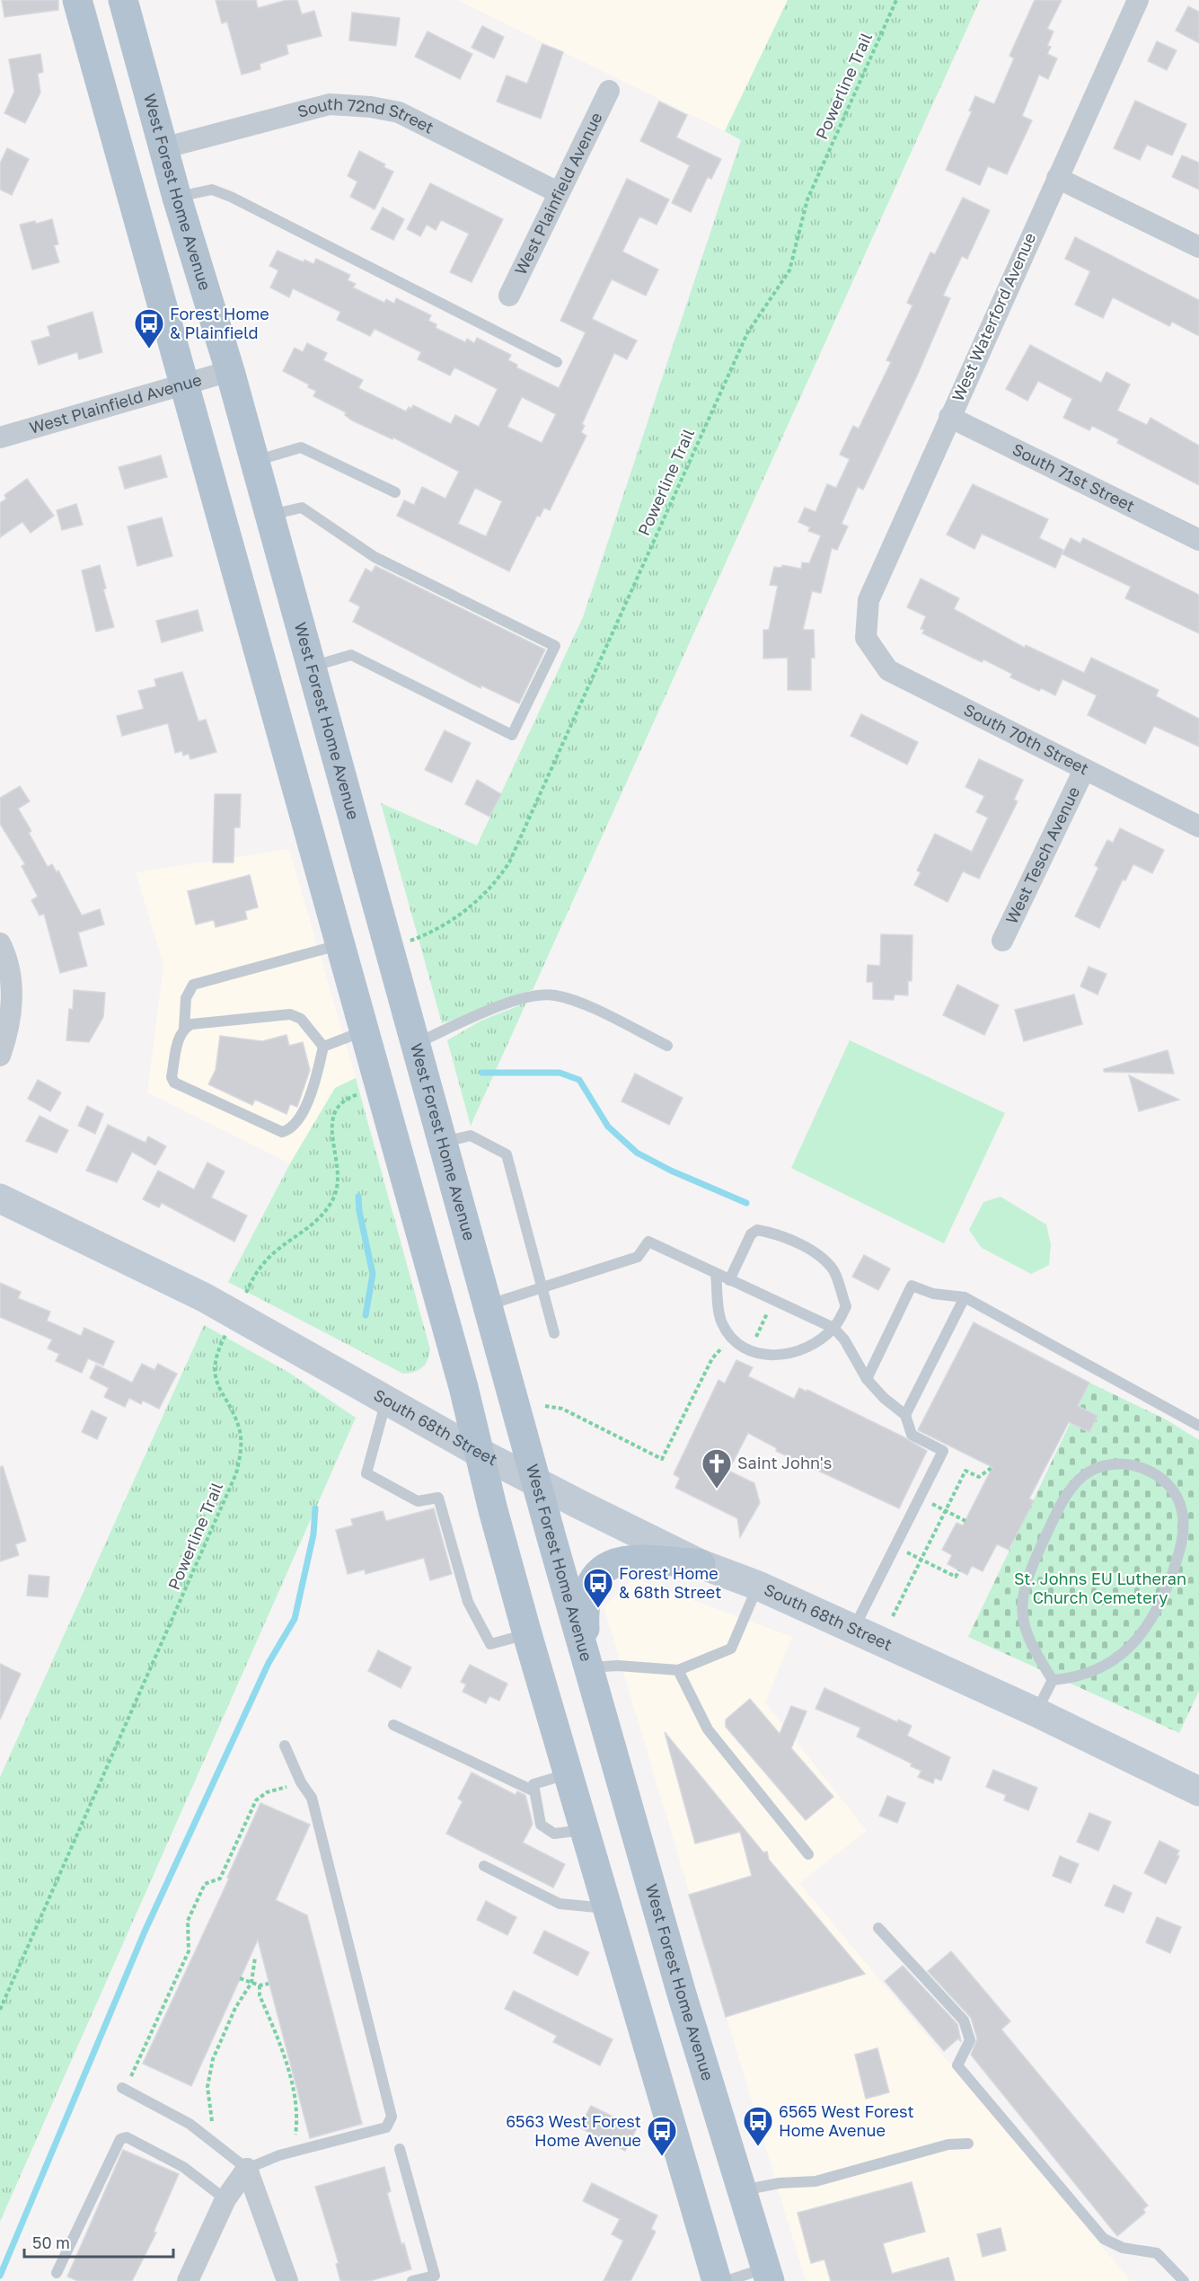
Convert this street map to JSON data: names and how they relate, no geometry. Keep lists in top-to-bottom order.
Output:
{
  "streets": {
    "main road": ["West Forest Home Avenue"],
    "street": [
      "South 72nd Street",
      "West Plainfield Avenue",
      "West Waterford Avenue",
      "South 71st Street",
      "South 70th Street",
      "West Tesch Avenue",
      "South 68th Street"
    ],
    "path": ["Powerline Trail"]
  },
  "crossings": [
    ["Powerline Trail", "South 68th Street"],
    ["South 72nd Street", "West Forest Home Avenue"],
    ["South 72nd Street", "West Plainfield Avenue"],
    ["West Forest Home Avenue", "West Plainfield Avenue"],
    ["West Forest Home Avenue", "South 68th Street"],
    ["West Waterford Avenue", "South 71st Street"],
    ["West Waterford Avenue", "South 70th Street"],
    ["South 70th Street", "West Tesch Avenue"]
  ],
  "parks": ["St. Johns EU Lutheran Church Cemetery"],
  "places": {
    "bus stop": [
      "Forest Home & Plainfield",
      "Forest Home & 68th Street",
      "6565 West Forest Home Avenue",
      "6563 West Forest Home Avenue"
    ],
    "church": ["Saint John's"]
  },
  "scale_bar": "50 m"
}
